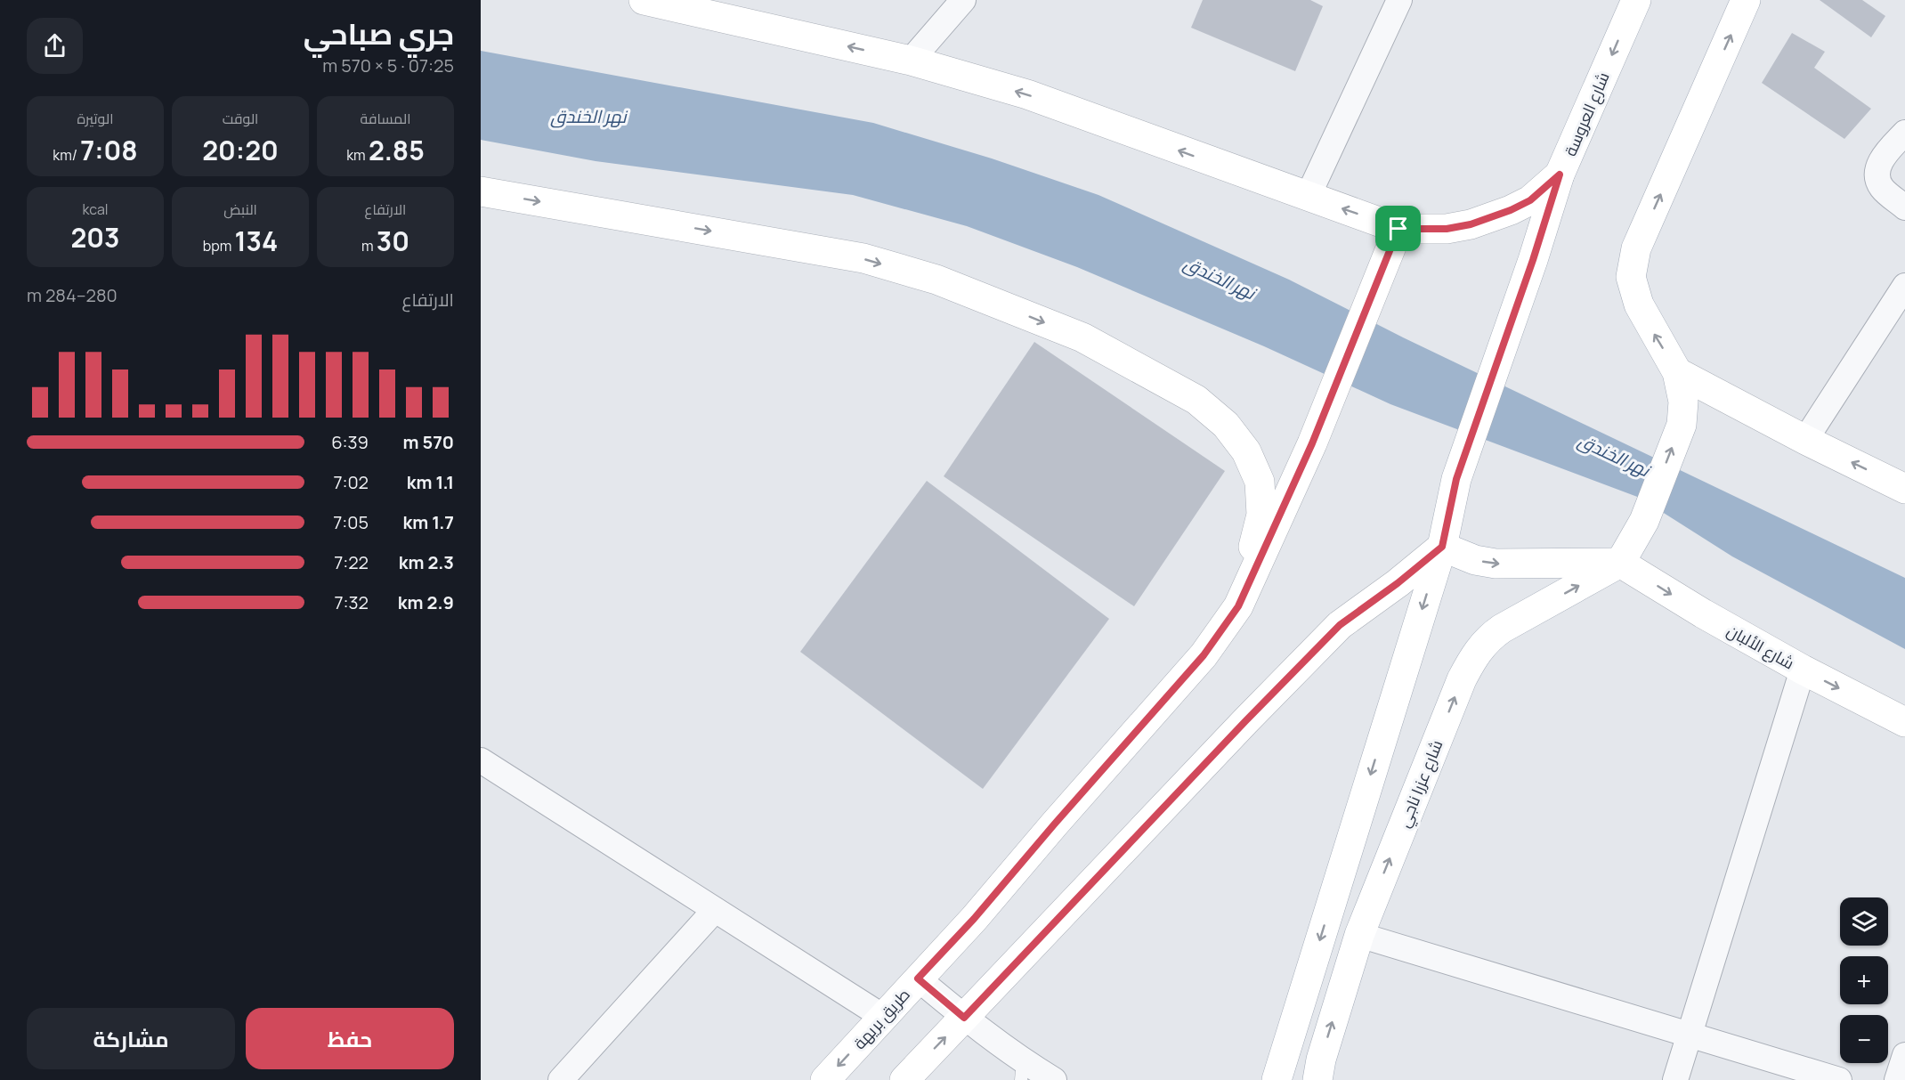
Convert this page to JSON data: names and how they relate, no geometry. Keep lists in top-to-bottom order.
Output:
{
  "streets": {
    "main road": [
      "شارع العروسة",
      "شارع الألبان",
      "شارع عزرا ناجي",
      "طريق بريهة"
    ]
  },
  "crossings": [
    ["شارع الألبان", "شارع عزرا ناجي"]
  ],
  "water": ["نهر الخندق"],
  "page": {
    "heading": ["جري صباحي", "07:25 · 5 × 570 m"],
    "stats": [
      ["المسافة", "2.85 km"],
      ["الوقت", "20:20"],
      ["الوتيرة", "7:08 /km"],
      ["الارتفاع", "30 m"],
      ["النبض", "134 bpm"],
      ["kcal", "203"]
    ],
    "chart": ["الارتفاع", "280–284 m"],
    "list": [
      {
        "name": "570 m",
        "note": "6:39"
      },
      {
        "name": "1.1 km",
        "note": "7:02"
      },
      {
        "name": "1.7 km",
        "note": "7:05"
      },
      {
        "name": "2.3 km",
        "note": "7:22"
      },
      {
        "name": "2.9 km",
        "note": "7:32"
      }
    ],
    "map_buttons": ["+", "−"],
    "buttons": ["حفظ", "مشاركة"]
  }
}
